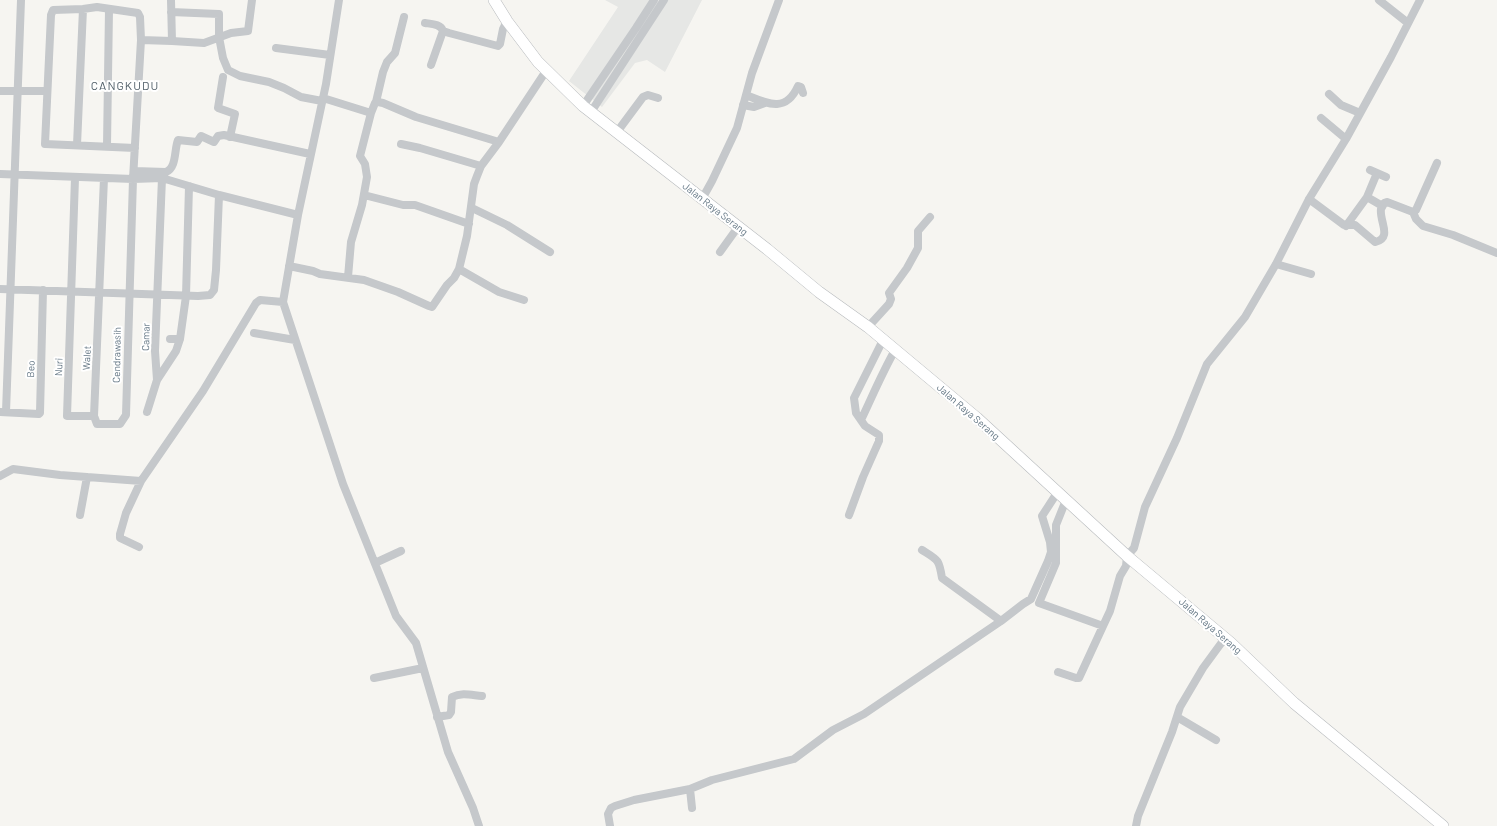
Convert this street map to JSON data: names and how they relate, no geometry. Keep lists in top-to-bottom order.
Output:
{
  "streets": {
    "highway": ["Jalan Raya Serang"],
    "street": [
      "Camar",
      "Cendrawasih",
      "Walet",
      "Nuri",
      "Beo"
    ]
  },
  "crossings": [
    ["Cendrawasih", "Walet"],
    ["Cendrawasih", "Nuri"],
    ["Walet", "Nuri"]
  ],
  "districts": ["CANGKUDU"]
}
